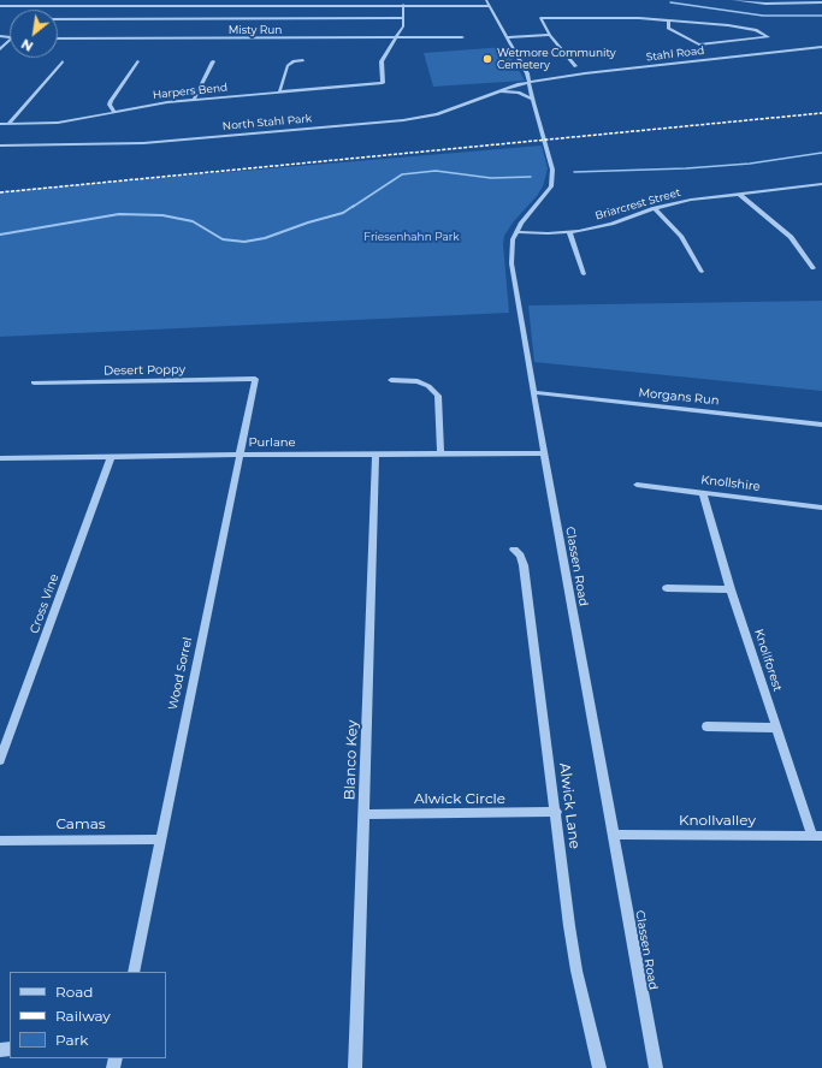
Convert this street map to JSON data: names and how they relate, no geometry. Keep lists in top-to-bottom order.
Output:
{
  "streets": {
    "street": [
      "Misty Run",
      "Stahl Road",
      "Harpers Bend",
      "North Stahl Park",
      "Briarcrest Street",
      "Desert Poppy",
      "Morgans Run",
      "Purlane",
      "Knollshire",
      "Classen Road",
      "Cross Vine",
      "Knollforest",
      "Wood Sorrel",
      "Blanco Key",
      "Alwick Circle",
      "Alwick Lane",
      "Knollvalley",
      "Camas"
    ]
  },
  "crossings": [
    ["Misty Run", "Harpers Bend"],
    ["Stahl Road", "North Stahl Park"],
    ["Stahl Road", "Classen Road"],
    ["North Stahl Park", "Classen Road"],
    ["Briarcrest Street", "Classen Road"],
    ["Desert Poppy", "Wood Sorrel"],
    ["Morgans Run", "Classen Road"],
    ["Purlane", "Classen Road"],
    ["Purlane", "Cross Vine"],
    ["Purlane", "Wood Sorrel"],
    ["Purlane", "Blanco Key"],
    ["Knollshire", "Knollforest"],
    ["Classen Road", "Knollvalley"],
    ["Knollforest", "Knollvalley"],
    ["Wood Sorrel", "Camas"],
    ["Blanco Key", "Alwick Circle"],
    ["Alwick Circle", "Alwick Lane"]
  ],
  "parks": ["Friesenhahn Park"],
  "places": ["Wetmore Community Cemetery"],
  "legend": ["Road", "Railway", "Park"],
  "north": "bottom left"
}
